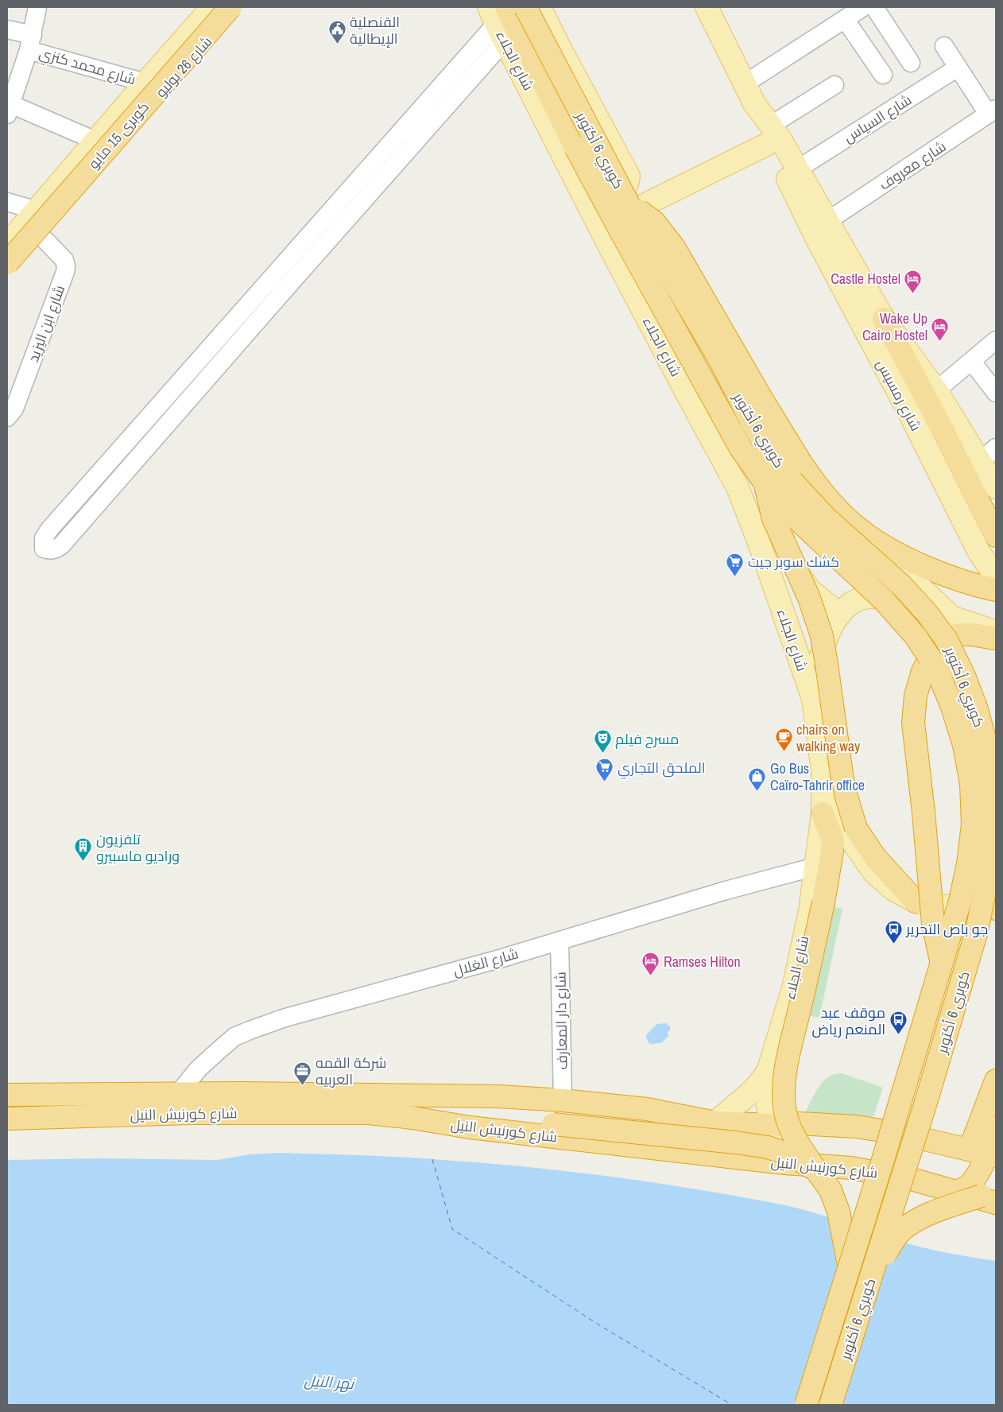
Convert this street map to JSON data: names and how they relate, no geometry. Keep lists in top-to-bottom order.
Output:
{
  "streets": {
    "highway": ["كوبرى 15 مايو", "كوبري 6 أكتوبر", "شارع كورنيش النيل"],
    "main road": ["شارع الجلاء", "شارع 26 يوليو", "شارع رمسيس"],
    "street": [
      "شارع محمد كنزي",
      "شارع السياس",
      "شارع معروف",
      "شارع ابن اليزيد",
      "شارع الغلال",
      "شارع دار المعارف"
    ]
  },
  "crossings": [
    ["شارع الجلاء", "كوبري 6 أكتوبر"],
    ["شارع الجلاء", "شارع رمسيس"],
    ["شارع الجلاء", "شارع الغلال"],
    ["شارع الجلاء", "شارع كورنيش النيل"],
    ["شارع محمد كنزي", "شارع 26 يوليو"],
    ["شارع 26 يوليو", "كوبرى 15 مايو"],
    ["شارع 26 يوليو", "شارع ابن اليزيد"],
    ["شارع السياس", "شارع رمسيس"],
    ["شارع معروف", "شارع رمسيس"],
    ["شارع الغلال", "شارع دار المعارف"],
    ["شارع الغلال", "شارع كورنيش النيل"],
    ["شارع دار المعارف", "شارع كورنيش النيل"]
  ],
  "water": ["نهر النيل"],
  "places": {
    "public building": ["القنصلية الإيطالية"],
    "hotel": ["Castle Hostel", "Wake Up Cairo Hostel", "Ramses Hilton"],
    "supermarket": ["كشك سوبر جيت", "الملحق التجاري"],
    "cafe": ["chairs on walking way"],
    "theatre": ["مسرح فيلم"],
    "shop": ["Go Bus Caïro-Tahrir office"],
    "building": ["تلفزيون وراديو ماسبيرو"],
    "bus stop": ["جو باص التحرير", "موقف عبد المنعم رياض"],
    "office": ["شركة القمه العربيه"]
  }
}
